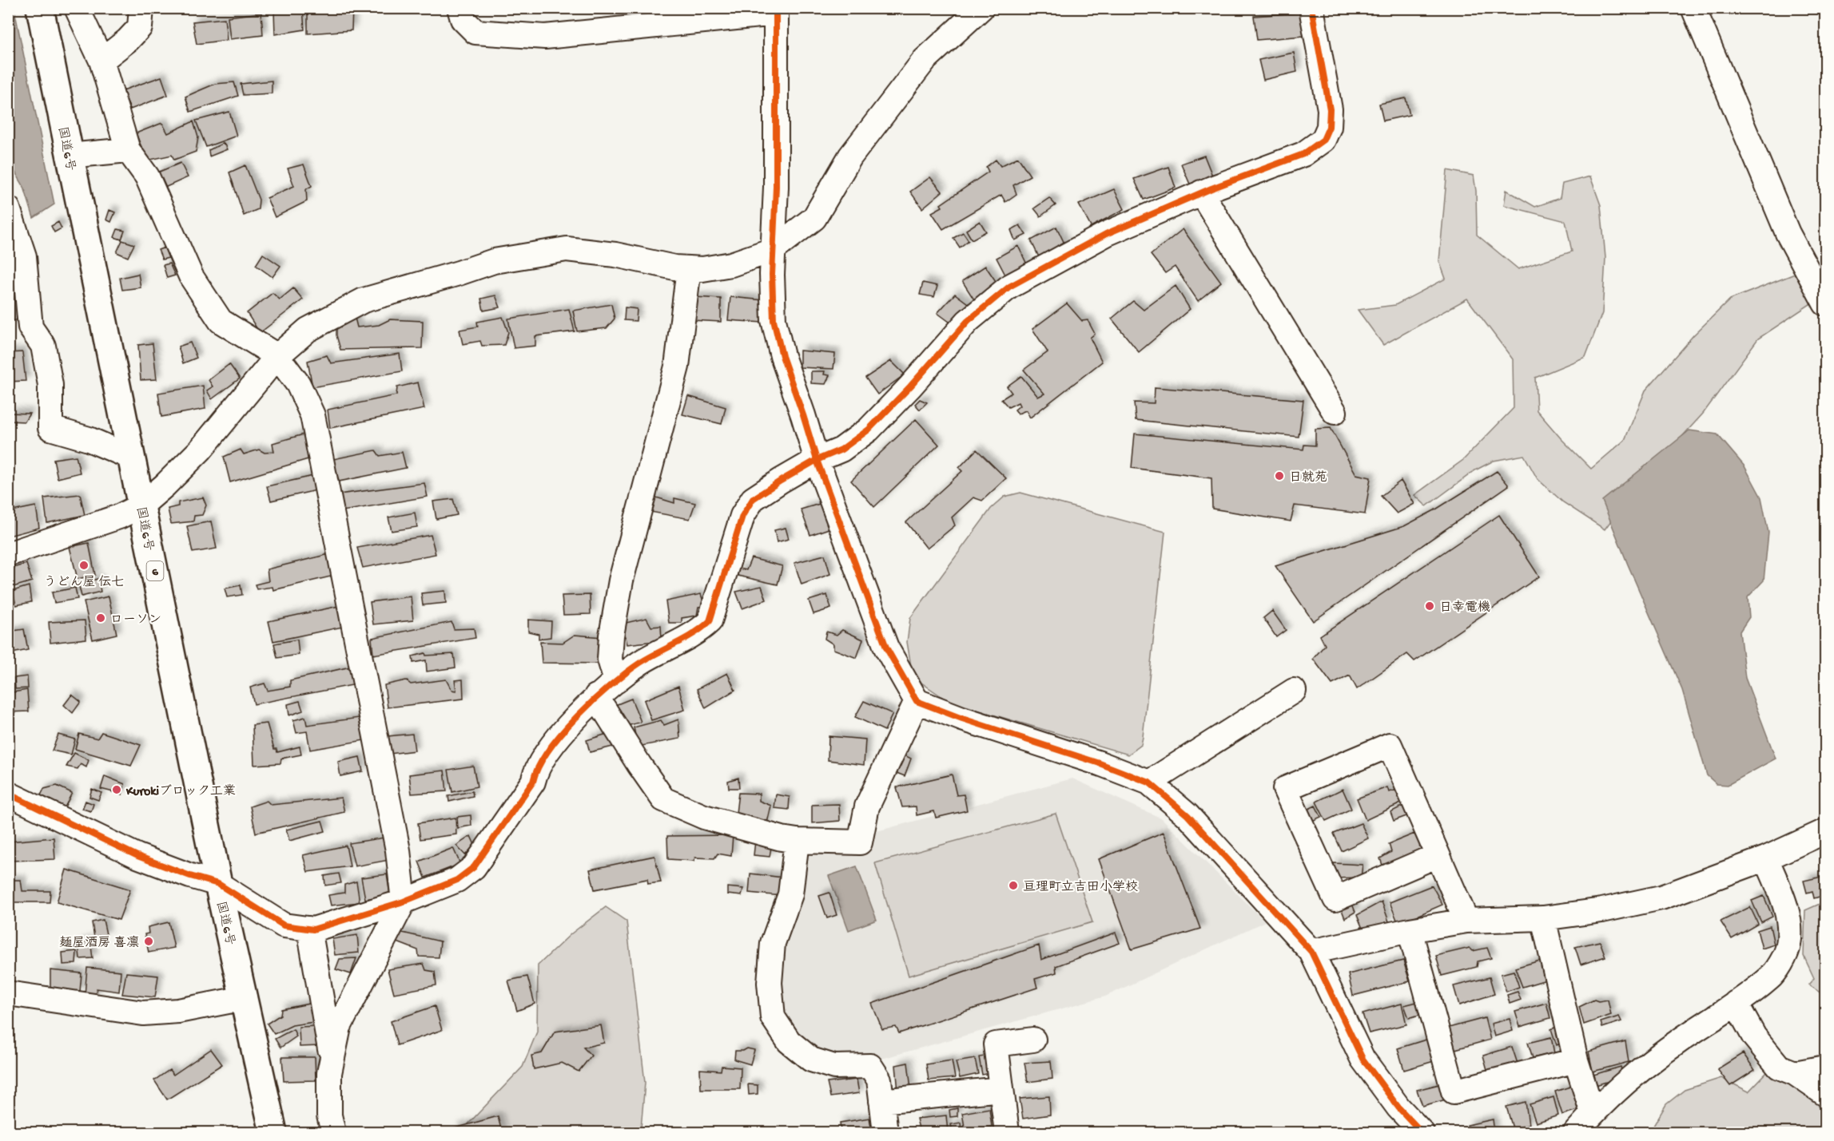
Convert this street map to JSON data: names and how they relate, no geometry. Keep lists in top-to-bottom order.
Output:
{
  "streets": {
    "highway": ["国道6号", "6"]
  },
  "places": [
    "日就苑",
    "うどん屋 伝七",
    "日幸電機",
    "ローソン",
    "Kurokiブロック工業",
    "亘理町立吉田小学校",
    "麺屋酒房 喜凛"
  ]
}
